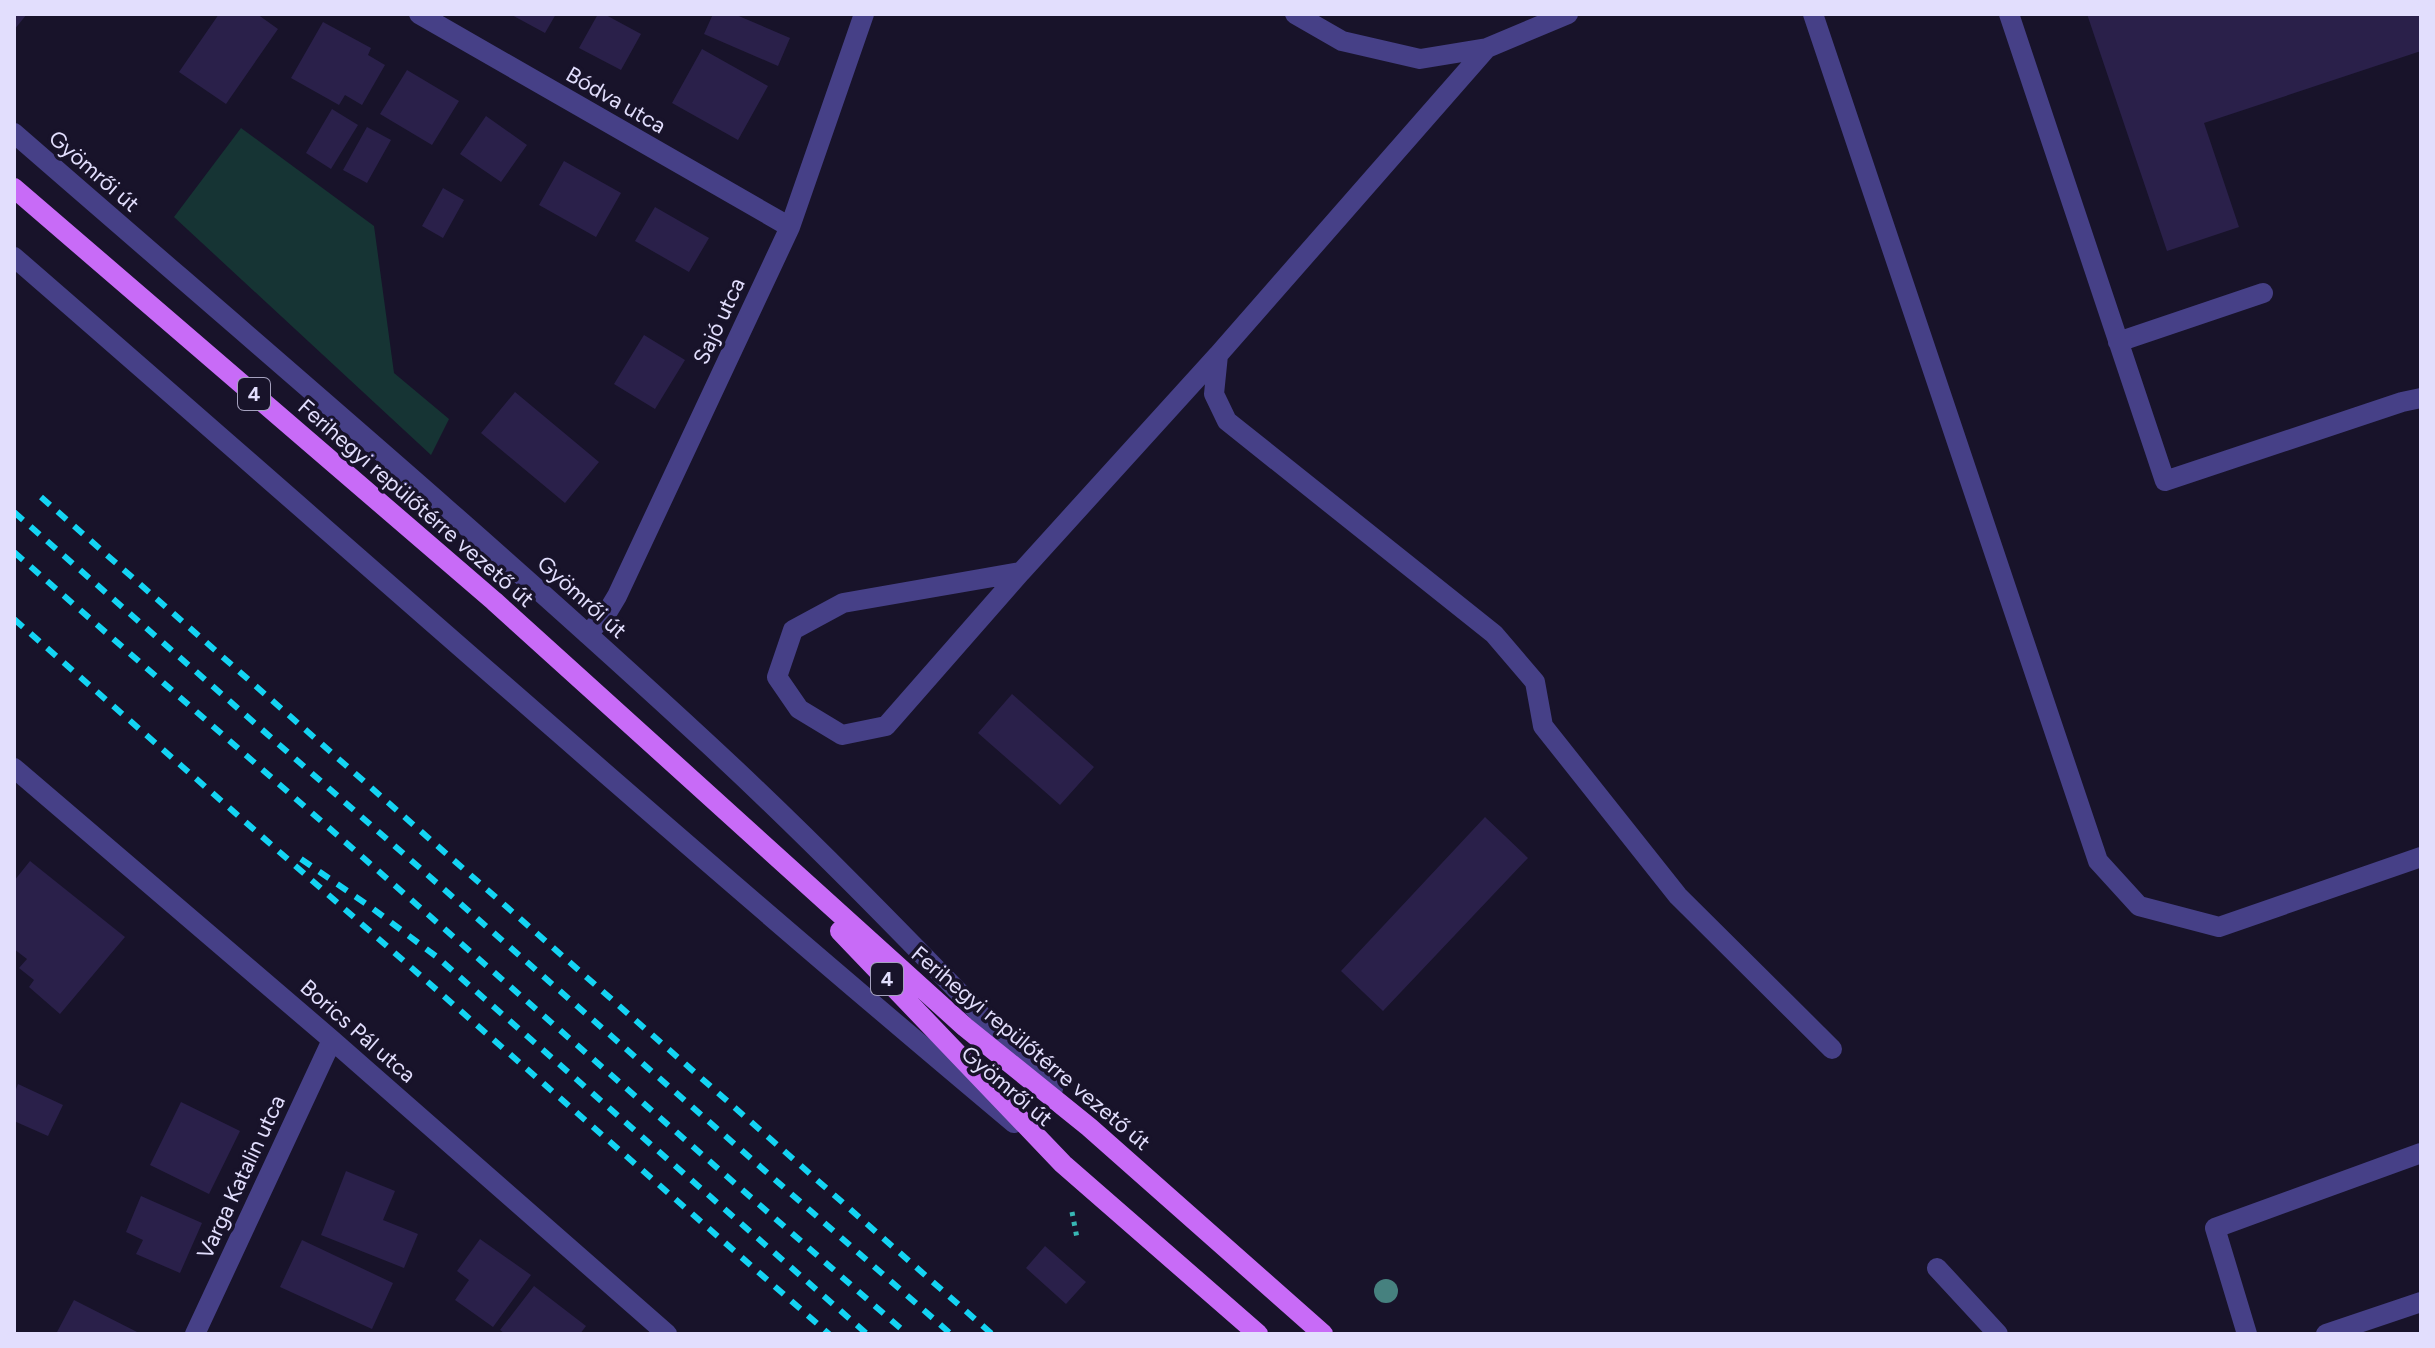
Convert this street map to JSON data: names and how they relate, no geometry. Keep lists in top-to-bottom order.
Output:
{
  "streets": {
    "main road": ["4", "Ferihegyi repülőtérre vezető út"],
    "street": [
      "Bódva utca",
      "Gyömrői út",
      "Sajó utca",
      "Borics Pál utca",
      "Varga Katalin utca"
    ]
  },
  "crossings": [
    ["Bódva utca", "Sajó utca"],
    ["Gyömrői út", "Sajó utca"],
    ["Gyömrői út", "Ferihegyi repülőtérre vezető út"],
    ["Borics Pál utca", "Varga Katalin utca"]
  ]
}
